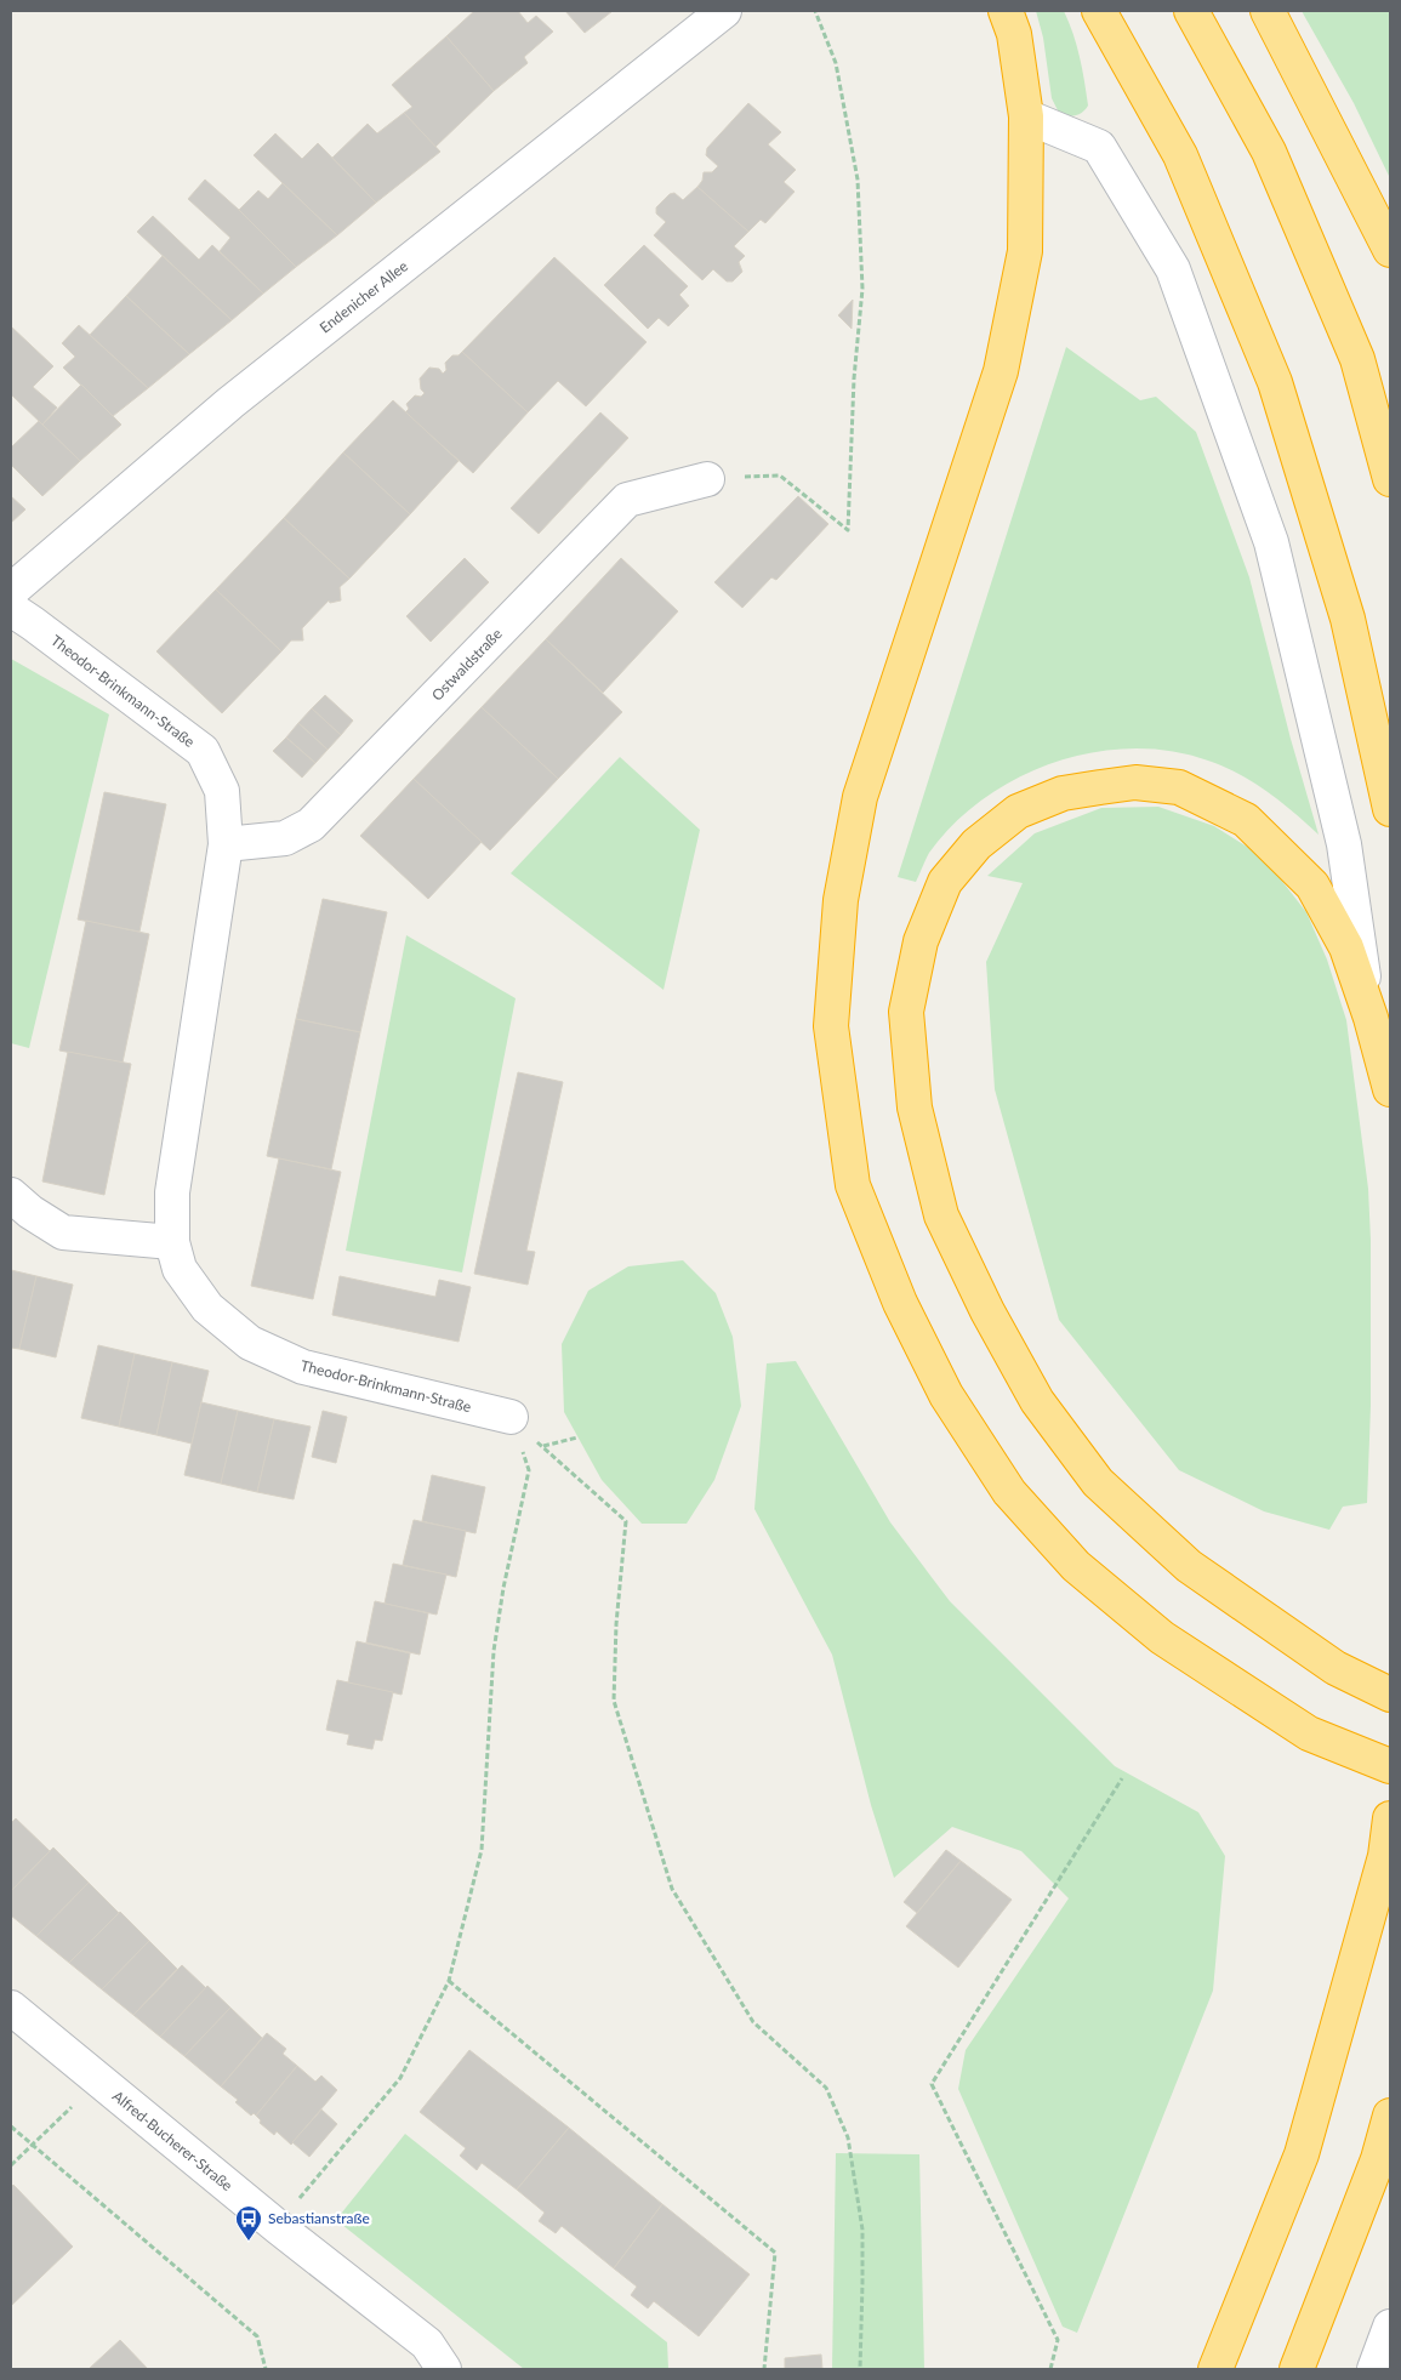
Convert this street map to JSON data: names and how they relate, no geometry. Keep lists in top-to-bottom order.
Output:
{
  "streets": {
    "street": [
      "Endenicher Allee",
      "Ostwaldstraße",
      "Theodor-Brinkmann-Straße",
      "Alfred-Bucherer-Straße"
    ]
  },
  "crossings": [
    ["Ostwaldstraße", "Theodor-Brinkmann-Straße"]
  ],
  "places": {
    "bus stop": ["Sebastianstraße"]
  }
}
